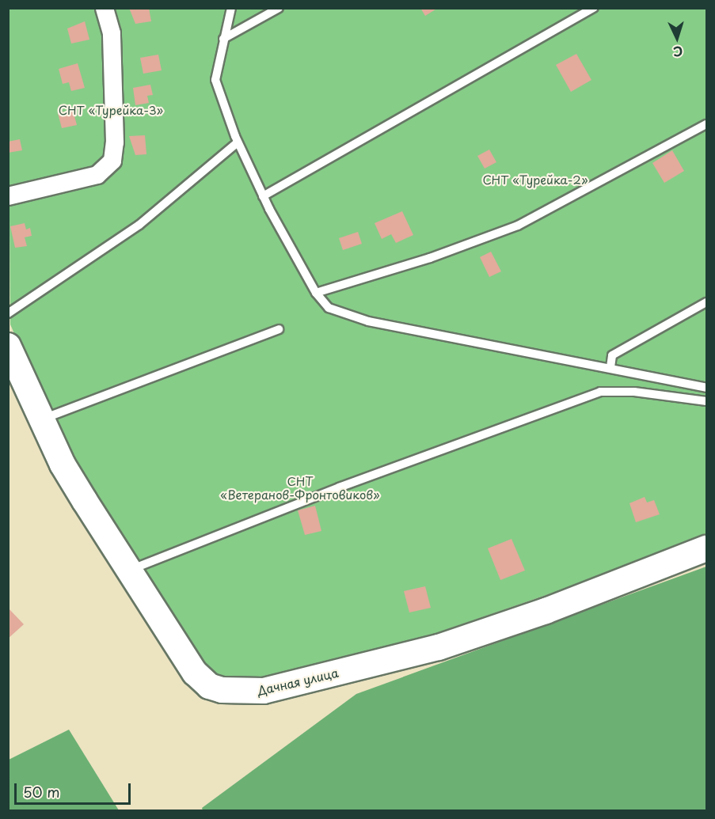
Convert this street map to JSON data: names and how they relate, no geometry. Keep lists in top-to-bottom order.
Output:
{
  "streets": {
    "street": ["Дачная улица"]
  },
  "parks": ["СНТ «Турейка-3»", "СНТ «Турейка-2»", "СНТ «Ветеранов-Фронтовиков»"],
  "scale_bar": "50 m",
  "north": "bottom"
}
